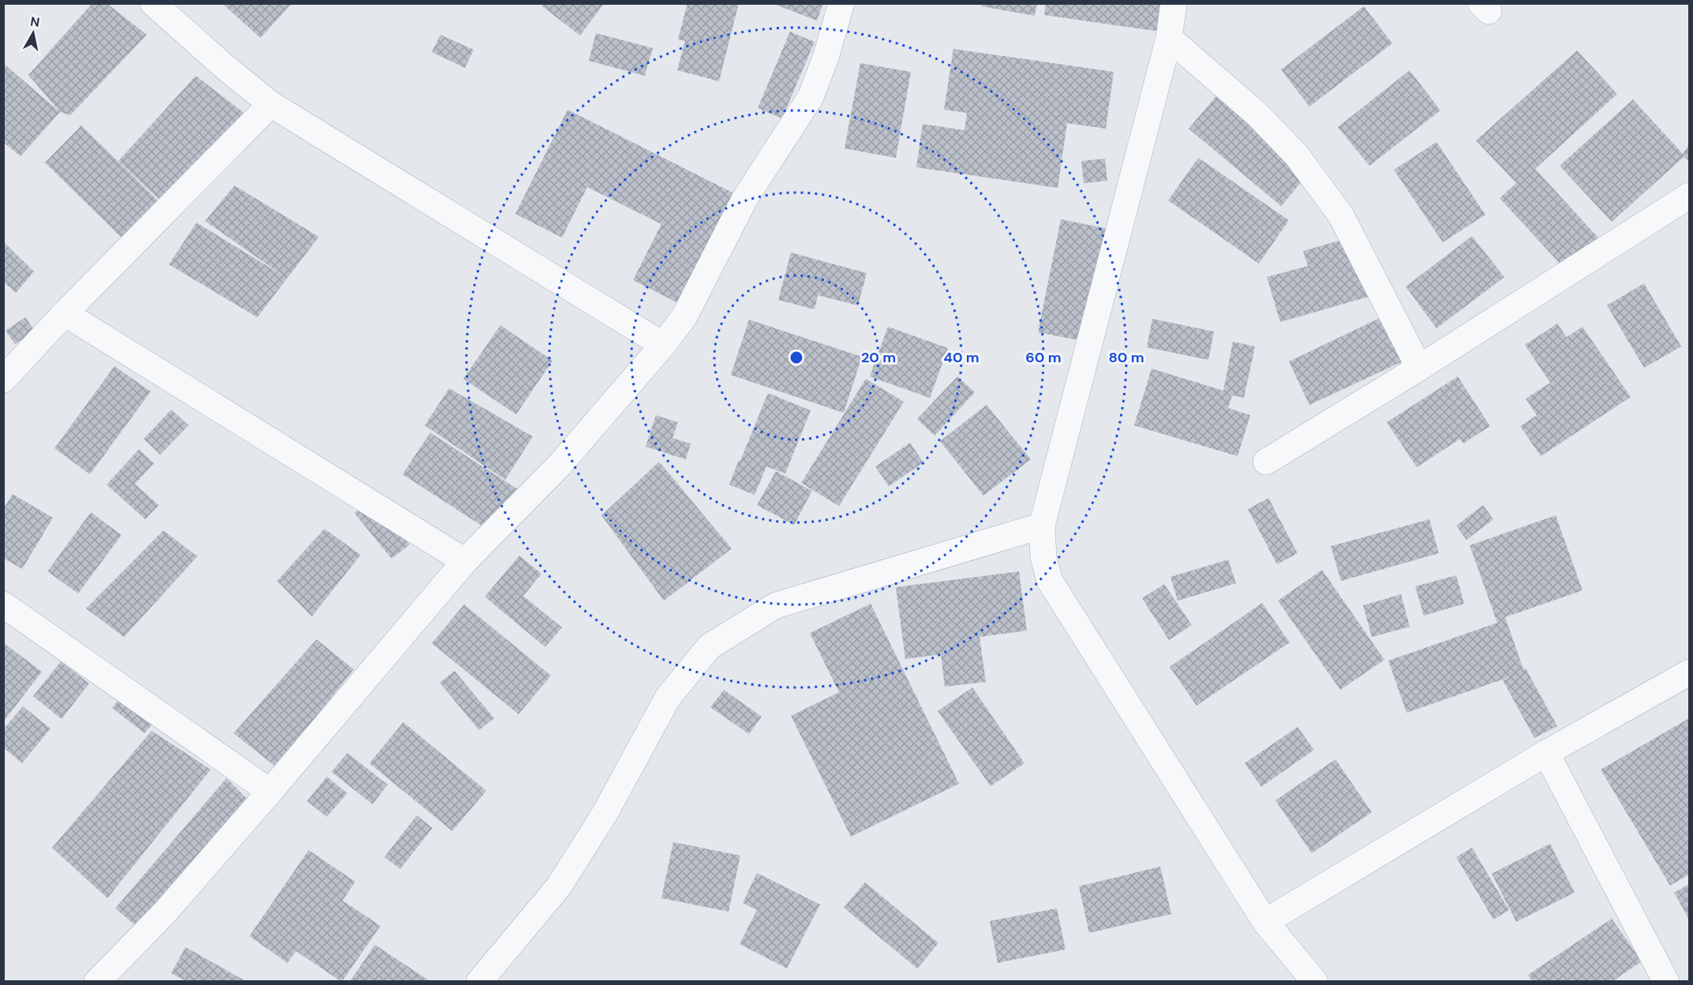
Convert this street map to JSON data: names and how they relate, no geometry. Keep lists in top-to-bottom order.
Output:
{
  "north": "top",
  "rings": [
    "20 m",
    "40 m",
    "60 m",
    "80 m"
  ]
}
